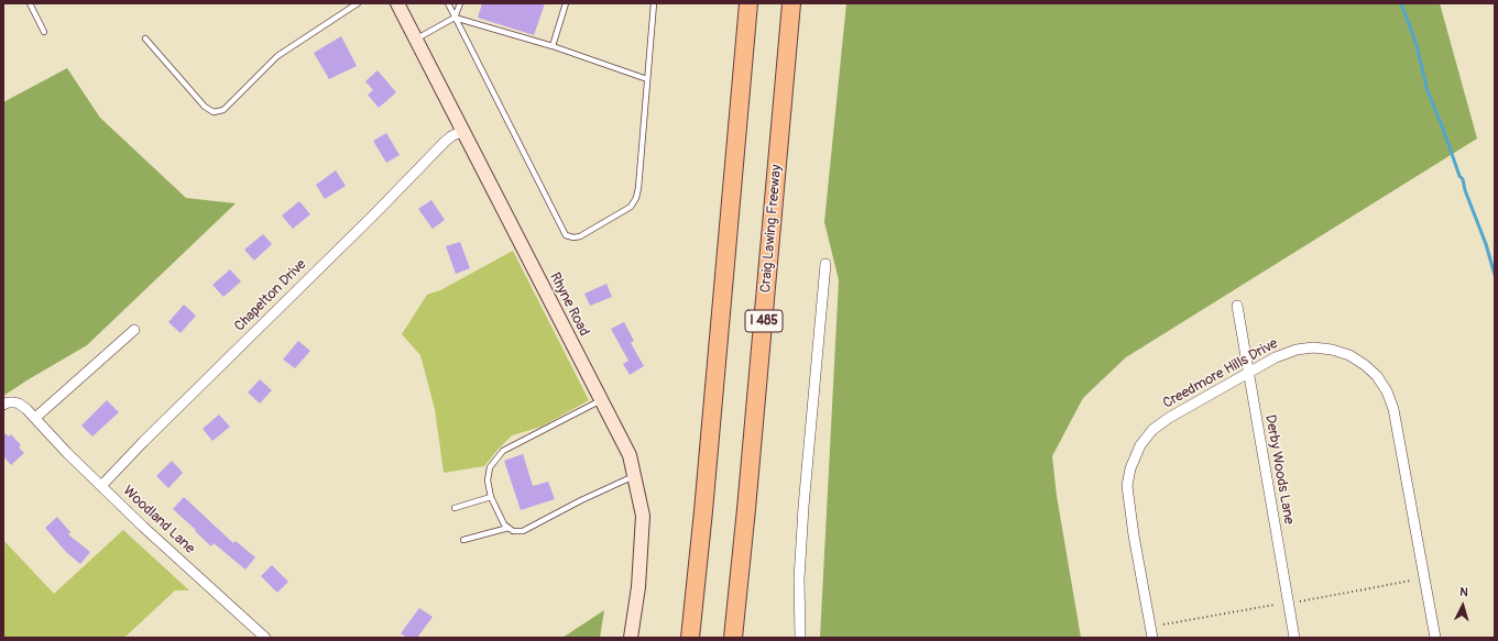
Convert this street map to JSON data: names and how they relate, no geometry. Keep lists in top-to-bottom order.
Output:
{
  "streets": {
    "highway": ["Craig Lawing Freeway", "I 485"],
    "street": [
      "Chapelton Drive",
      "Rhyne Road",
      "Creedmore Hills Drive",
      "Derby Woods Lane",
      "Woodland Lane"
    ]
  },
  "crossings": [
    ["Chapelton Drive", "Rhyne Road"],
    ["Chapelton Drive", "Woodland Lane"],
    ["Creedmore Hills Drive", "Derby Woods Lane"]
  ],
  "north": "top"
}
